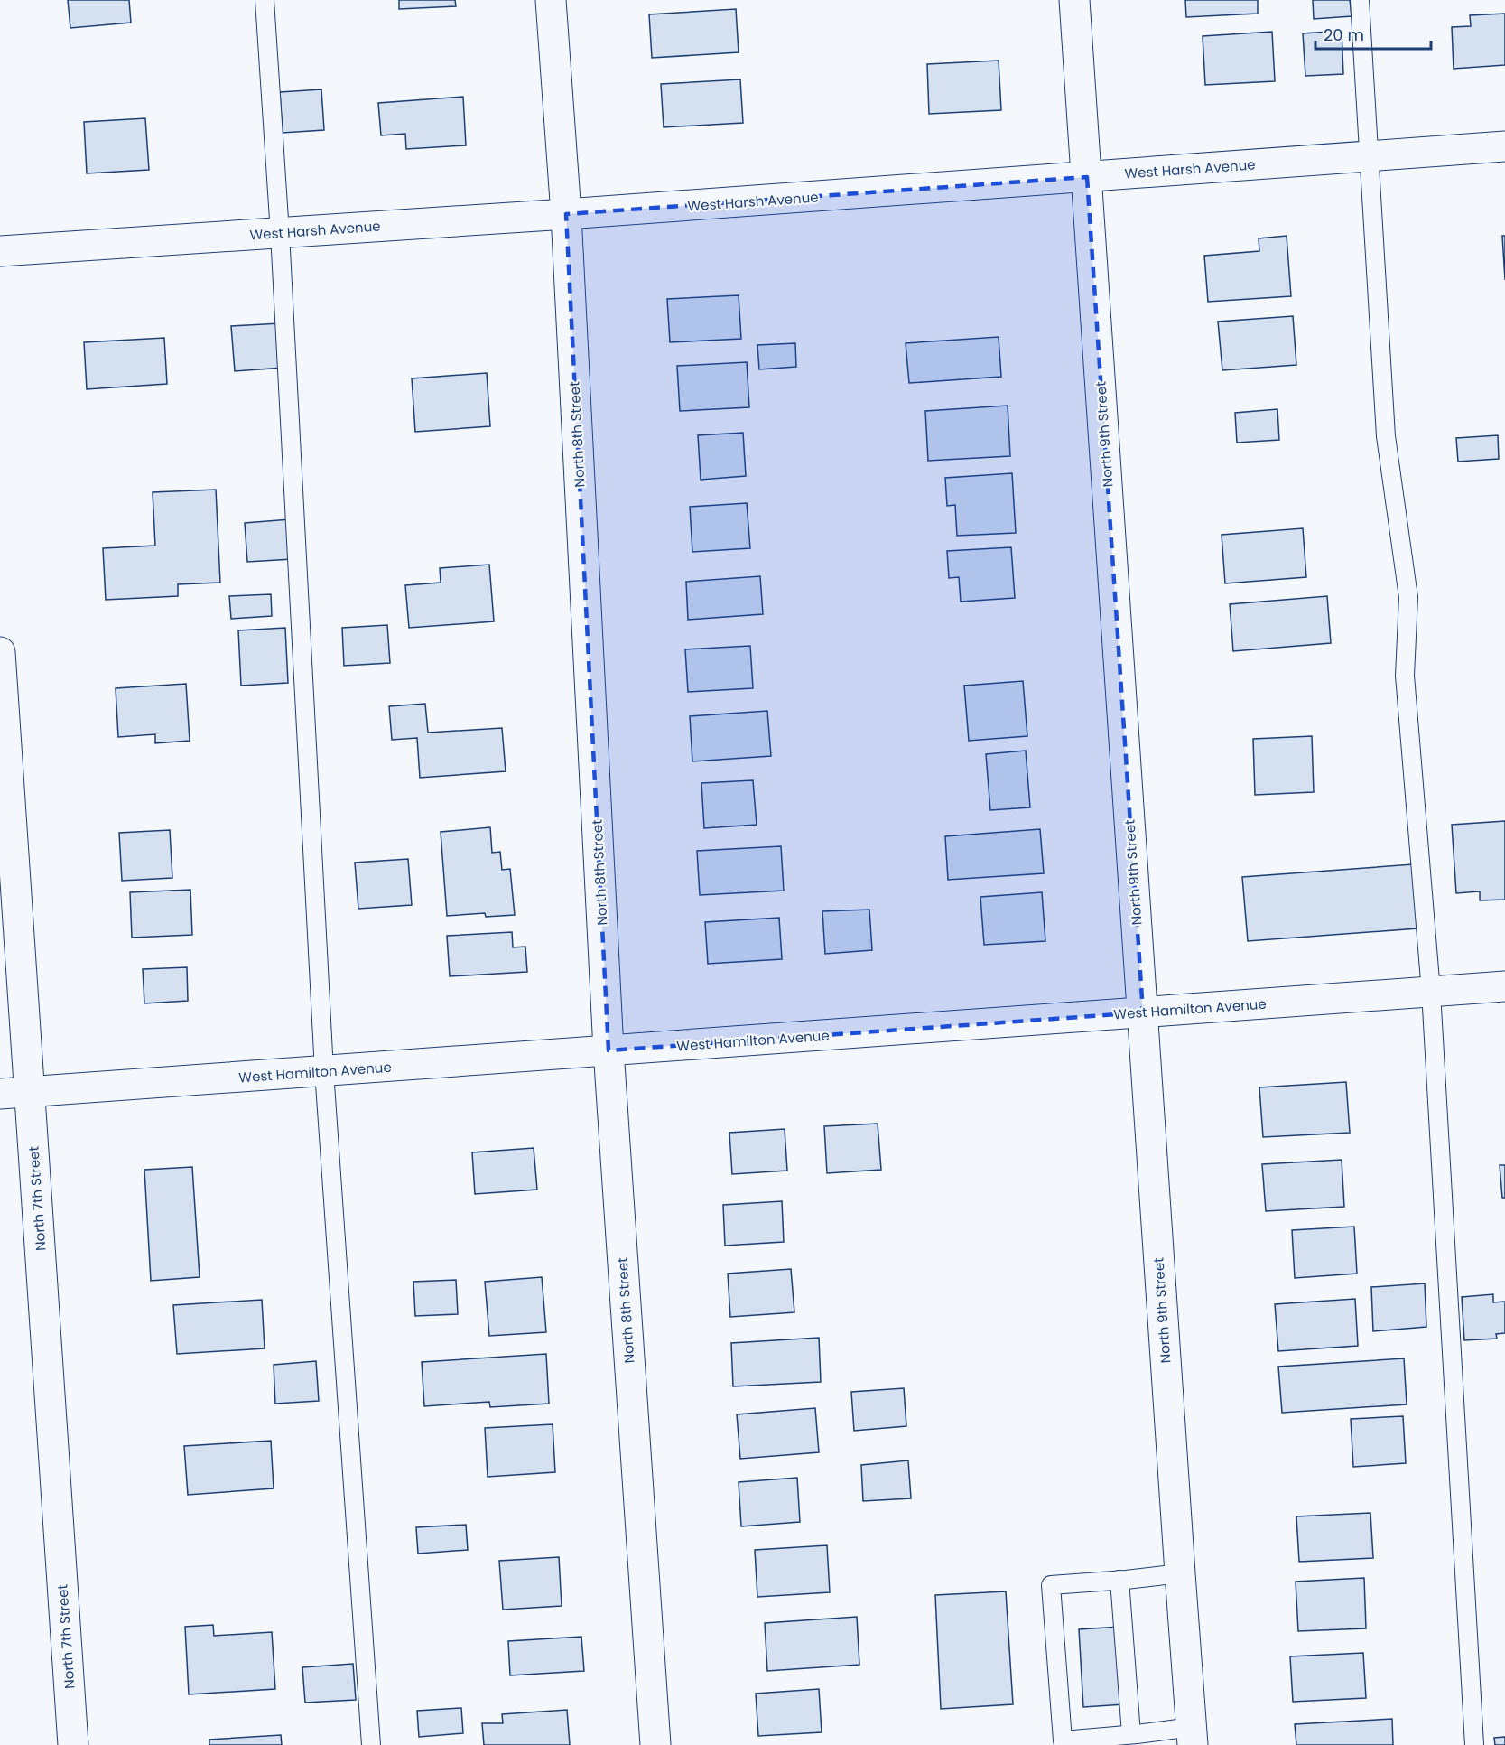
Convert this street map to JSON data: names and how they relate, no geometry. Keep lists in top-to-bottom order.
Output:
{
  "streets": {
    "street": [
      "West Harsh Avenue",
      "North 8th Street",
      "North 9th Street",
      "West Hamilton Avenue",
      "North 7th Street"
    ]
  },
  "crossings": [
    ["West Harsh Avenue", "North 8th Street"],
    ["West Harsh Avenue", "North 9th Street"],
    ["North 8th Street", "West Hamilton Avenue"],
    ["North 9th Street", "West Hamilton Avenue"],
    ["West Hamilton Avenue", "North 7th Street"]
  ],
  "scale_bar": "20 m"
}
